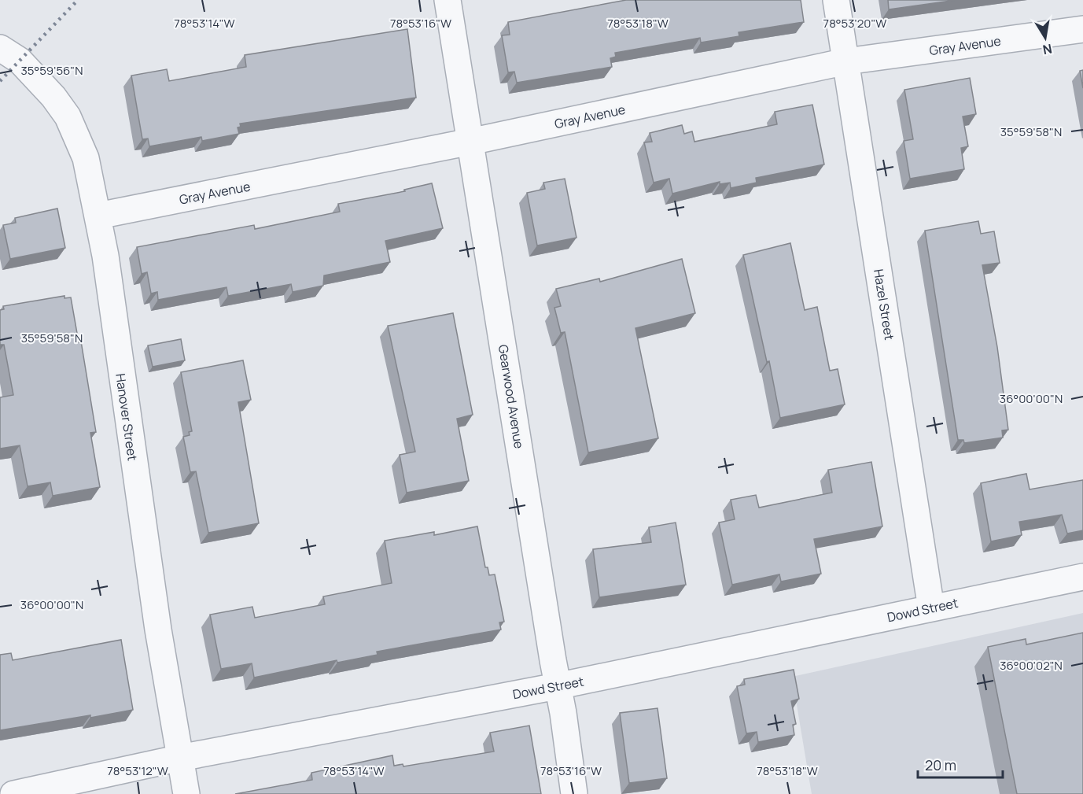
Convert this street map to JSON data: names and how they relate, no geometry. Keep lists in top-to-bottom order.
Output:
{
  "streets": {
    "street": [
      "Gray Avenue",
      "Hazel Street",
      "Gearwood Avenue",
      "Hanover Street",
      "Dowd Street"
    ]
  },
  "crossings": [
    ["Gray Avenue", "Hazel Street"],
    ["Gray Avenue", "Gearwood Avenue"],
    ["Gray Avenue", "Hanover Street"],
    ["Hazel Street", "Dowd Street"],
    ["Gearwood Avenue", "Dowd Street"],
    ["Hanover Street", "Dowd Street"]
  ],
  "scale_bar": "20 m",
  "north": "bottom",
  "coordinates": [
    "78°53'14\"W",
    "78°53'16\"W",
    "78°53'18\"W",
    "78°53'20\"W",
    "35°59'56\"N",
    "35°59'58\"N",
    "36°00'00\"N",
    "36°00'02\"N",
    "78°53'12\"W"
  ]
}
